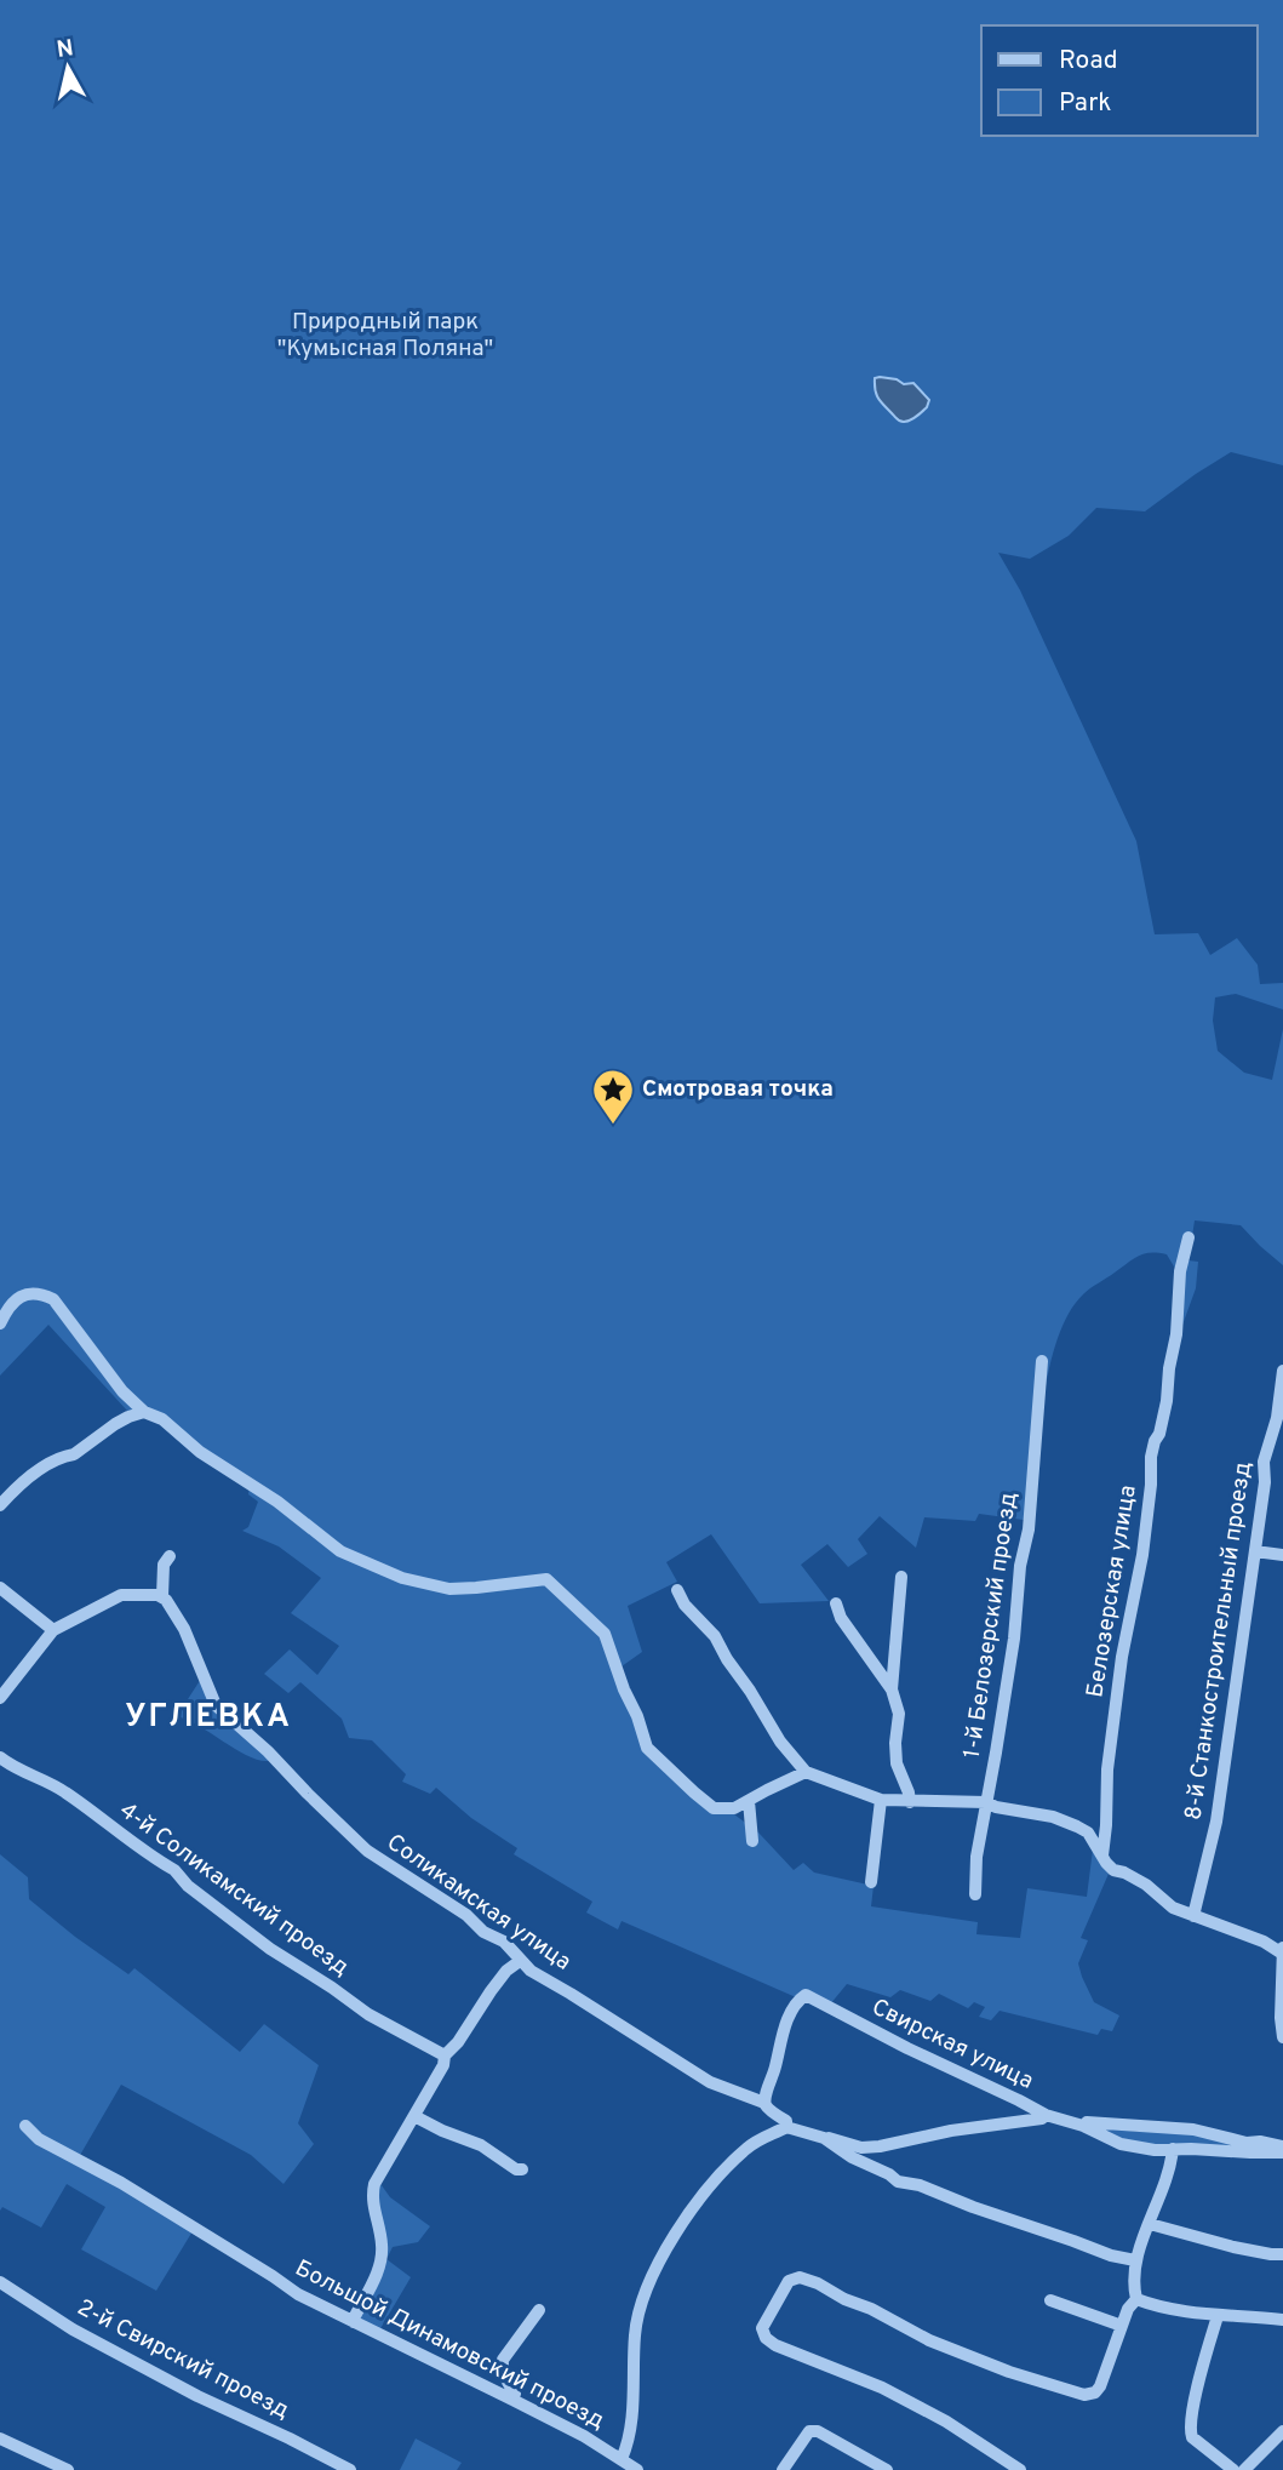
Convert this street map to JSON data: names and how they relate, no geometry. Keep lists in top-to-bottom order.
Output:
{
  "streets": {
    "street": [
      "Белозерская улица",
      "1-й Белозерский проезд",
      "8-й Станкостроительный проезд",
      "4-й Соликамский проезд",
      "Соликамская улица",
      "Свирская улица",
      "Большой Динамовский проезд",
      "2-й Свирский проезд"
    ]
  },
  "crossings": [
    ["Соликамская улица", "Свирская улица"]
  ],
  "districts": ["УГЛЕВКА"],
  "parks": ["Природный парк \"Кумысная Поляна\""],
  "places": {
    "place": ["Смотровая точка"]
  },
  "legend": ["Road", "Park"],
  "north": "top"
}
